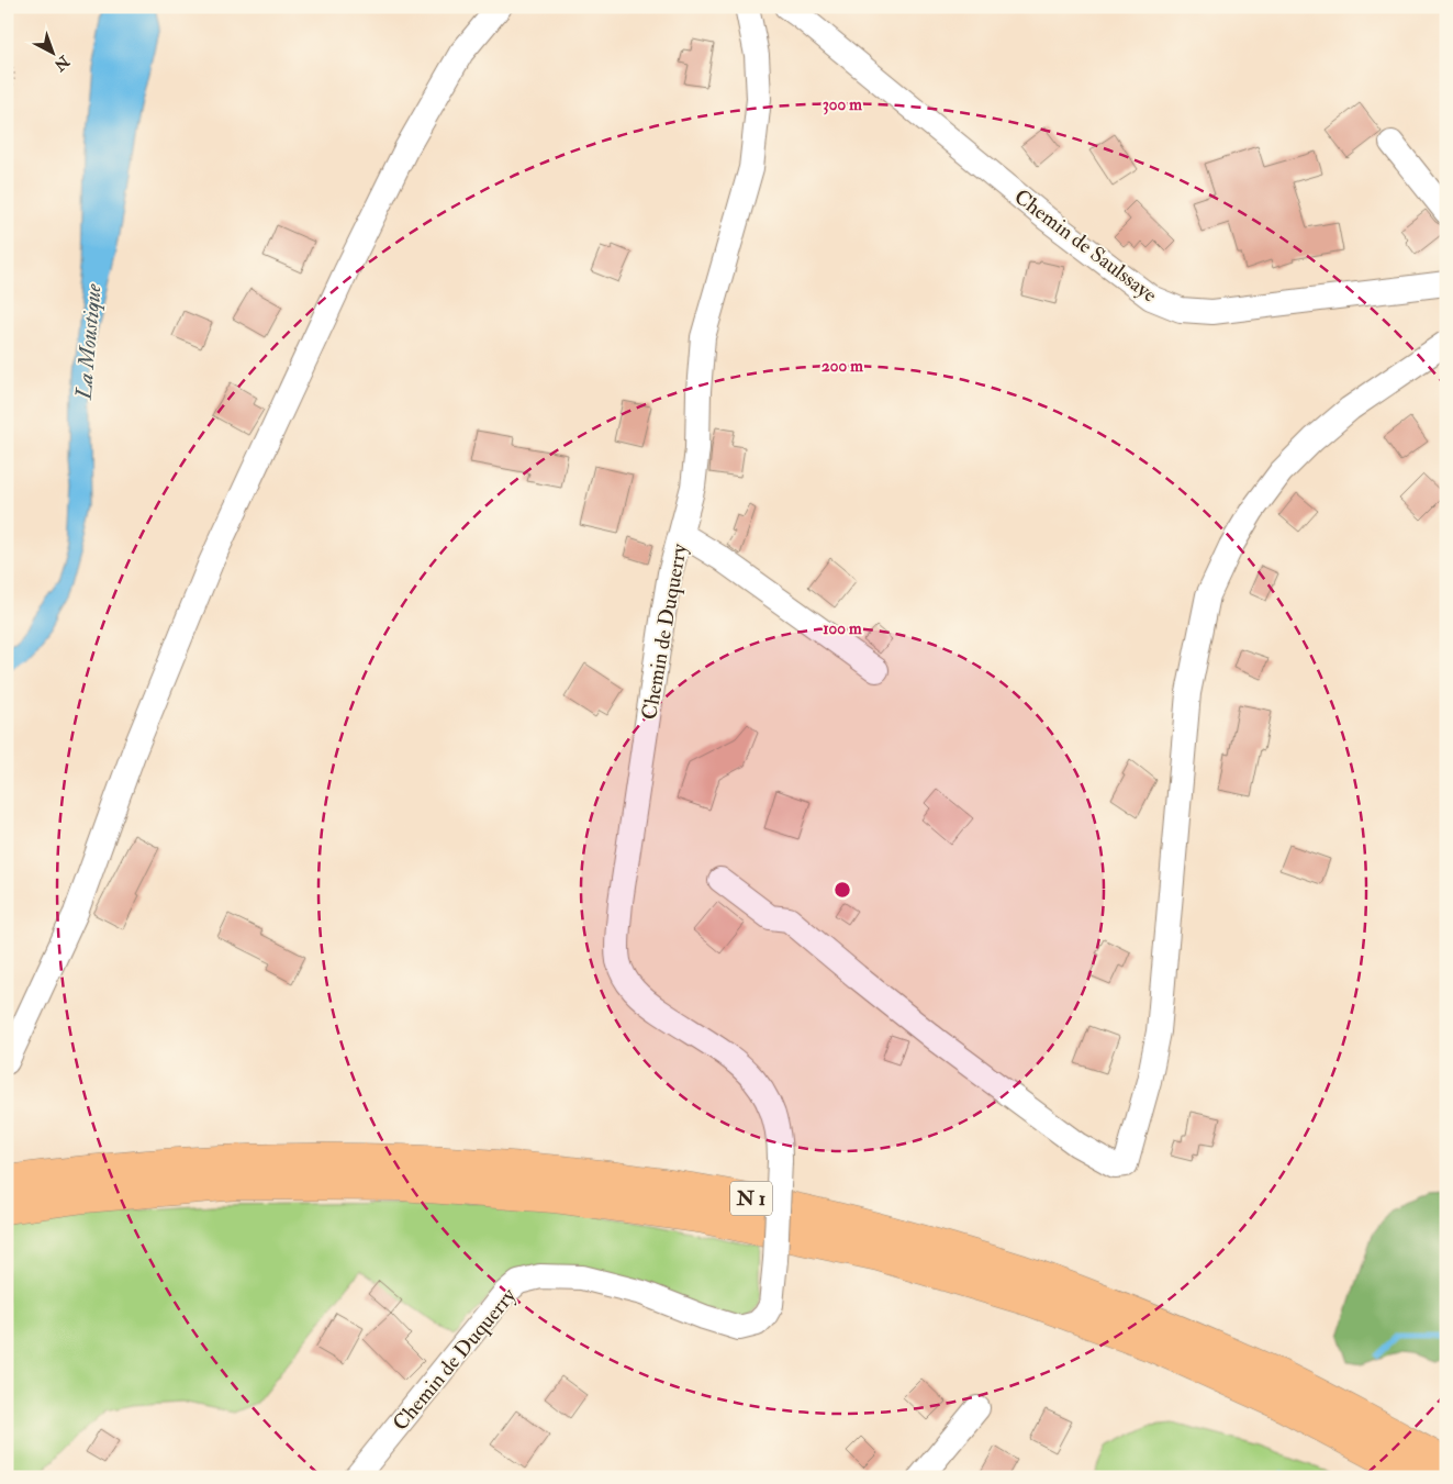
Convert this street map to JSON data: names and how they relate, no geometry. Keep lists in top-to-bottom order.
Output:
{
  "streets": {
    "highway": ["N 1"],
    "street": ["Chemin de Saulssaye", "Chemin de Duquerry"]
  },
  "water": ["La Moustique"],
  "north": "bottom right",
  "rings": ["300 m", "200 m", "100 m"]
}
